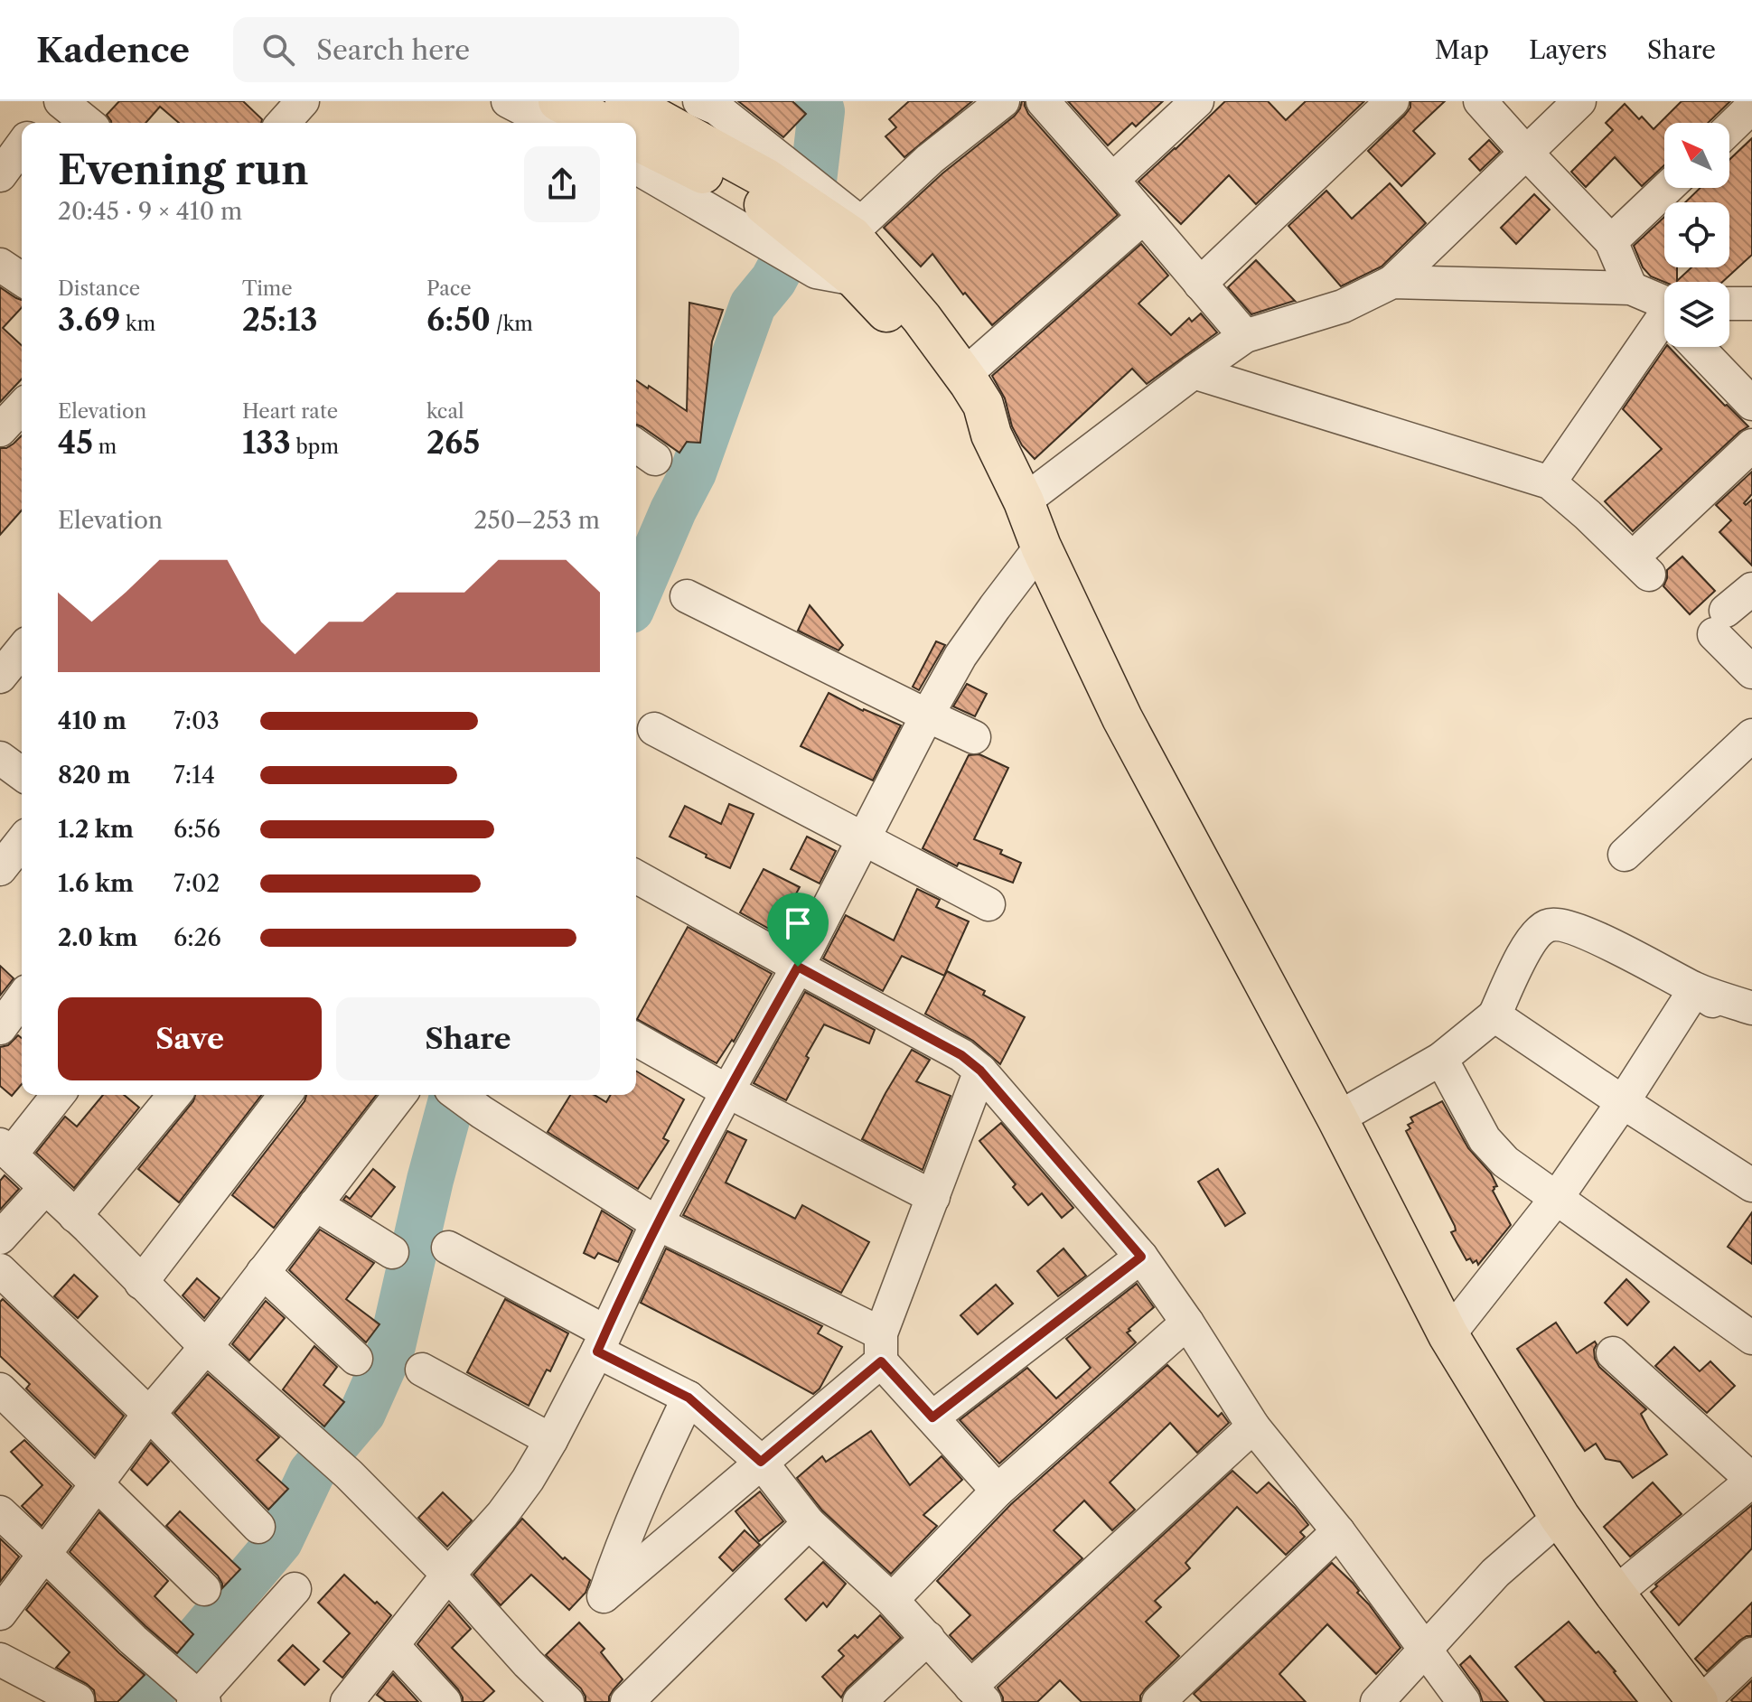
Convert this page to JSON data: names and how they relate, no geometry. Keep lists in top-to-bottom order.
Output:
{
  "north": "top left",
  "page": {
    "header": "Kadence",
    "search": "Search here",
    "nav": ["Map", "Layers", "Share"],
    "heading": ["Evening run", "20:45 · 9 × 410 m"],
    "stats": [
      ["Distance", "3.69 km"],
      ["Time", "25:13"],
      ["Pace", "6:50 /km"],
      ["Elevation", "45 m"],
      ["Heart rate", "133 bpm"],
      ["kcal", "265"]
    ],
    "chart": ["Elevation", "250–253 m"],
    "list": [
      {
        "name": "410 m",
        "note": "7:03"
      },
      {
        "name": "820 m",
        "note": "7:14"
      },
      {
        "name": "1.2 km",
        "note": "6:56"
      },
      {
        "name": "1.6 km",
        "note": "7:02"
      },
      {
        "name": "2.0 km",
        "note": "6:26"
      }
    ],
    "buttons": ["Save", "Share"]
  }
}
